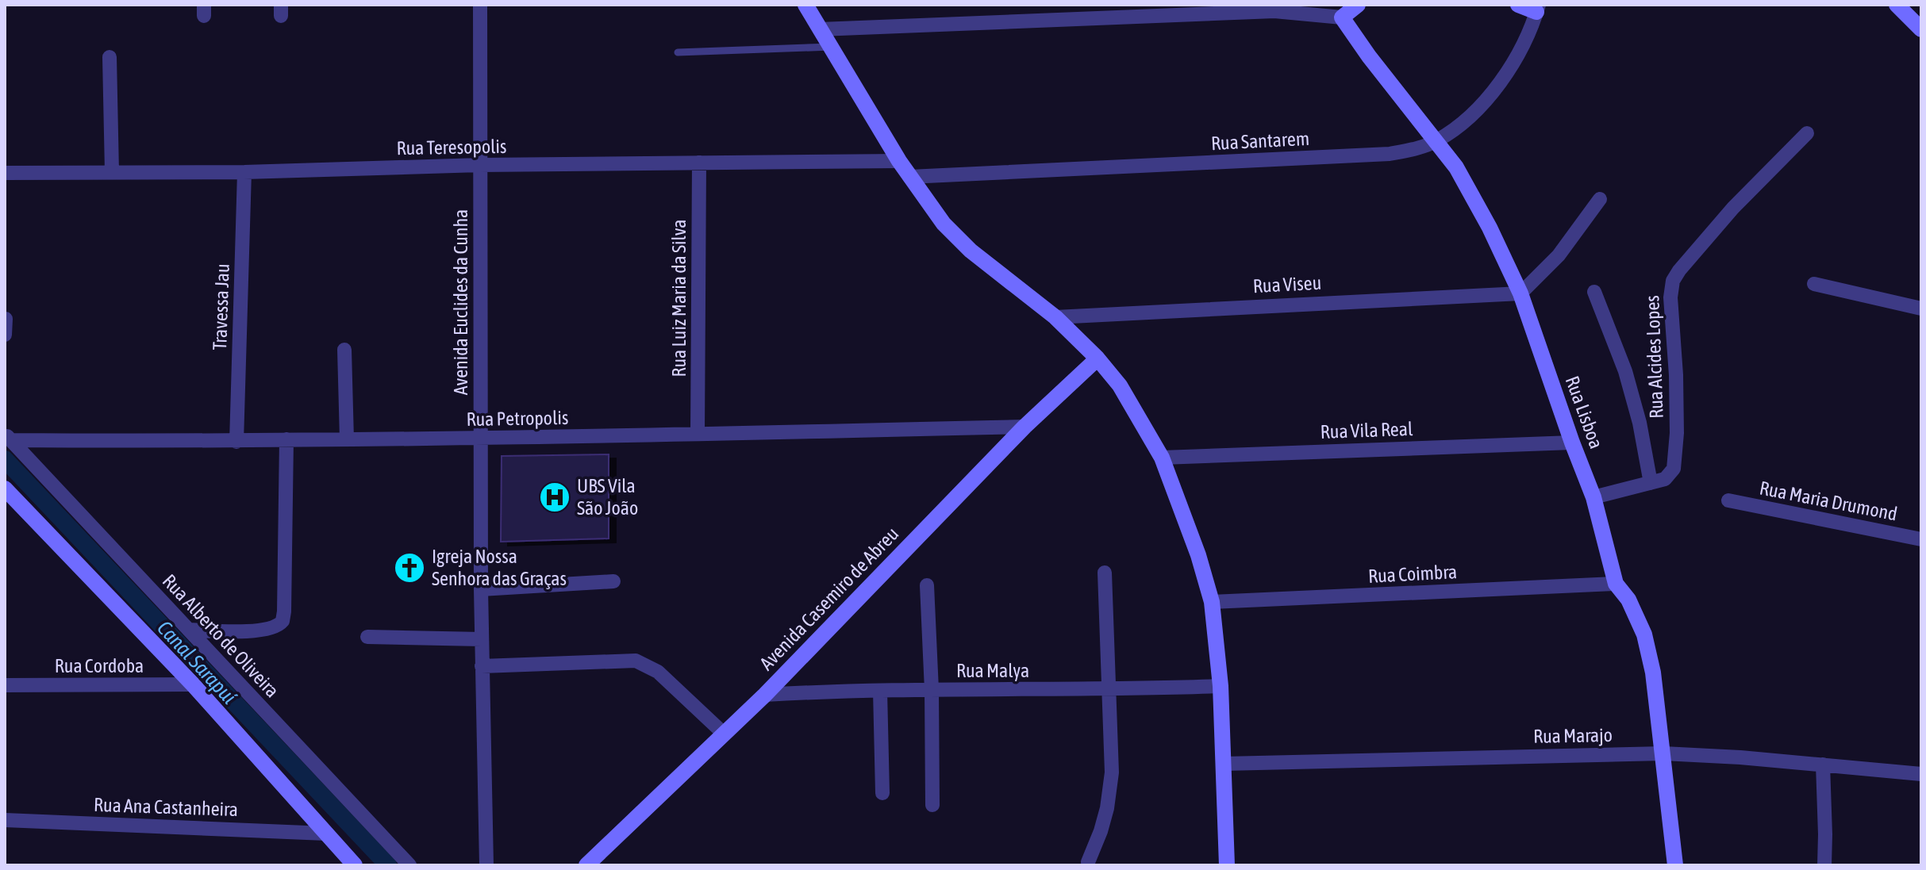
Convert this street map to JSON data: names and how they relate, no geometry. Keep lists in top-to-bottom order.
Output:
{
  "streets": {
    "main road": ["Rua Lisboa", "Avenida Casemiro de Abreu"],
    "street": [
      "Rua Santarem",
      "Rua Teresopolis",
      "Rua Viseu",
      "Rua Luiz Maria da Silva",
      "Avenida Euclides da Cunha",
      "Travessa Jau",
      "Rua Alcides Lopes",
      "Rua Petropolis",
      "Rua Vila Real",
      "Rua Maria Drumond",
      "Rua Coimbra",
      "Rua Alberto de Oliveira",
      "Rua Cordoba",
      "Rua Malya",
      "Rua Marajo",
      "Rua Ana Castanheira"
    ]
  },
  "crossings": [
    ["Rua Santarem", "Rua Lisboa"],
    ["Rua Teresopolis", "Rua Luiz Maria da Silva"],
    ["Rua Teresopolis", "Avenida Euclides da Cunha"],
    ["Rua Teresopolis", "Travessa Jau"],
    ["Rua Viseu", "Rua Lisboa"],
    ["Rua Luiz Maria da Silva", "Rua Petropolis"],
    ["Avenida Euclides da Cunha", "Rua Petropolis"],
    ["Travessa Jau", "Rua Petropolis"],
    ["Rua Alcides Lopes", "Rua Lisboa"],
    ["Rua Lisboa", "Rua Vila Real"],
    ["Rua Lisboa", "Rua Coimbra"],
    ["Rua Lisboa", "Rua Marajo"],
    ["Rua Petropolis", "Avenida Casemiro de Abreu"],
    ["Rua Petropolis", "Rua Alberto de Oliveira"],
    ["Avenida Casemiro de Abreu", "Rua Malya"]
  ],
  "water": ["Canal Sarapuí"],
  "places": {
    "hospital": ["UBS Vila São João"],
    "church": ["Igreja Nossa Senhora das Graças"]
  }
}
